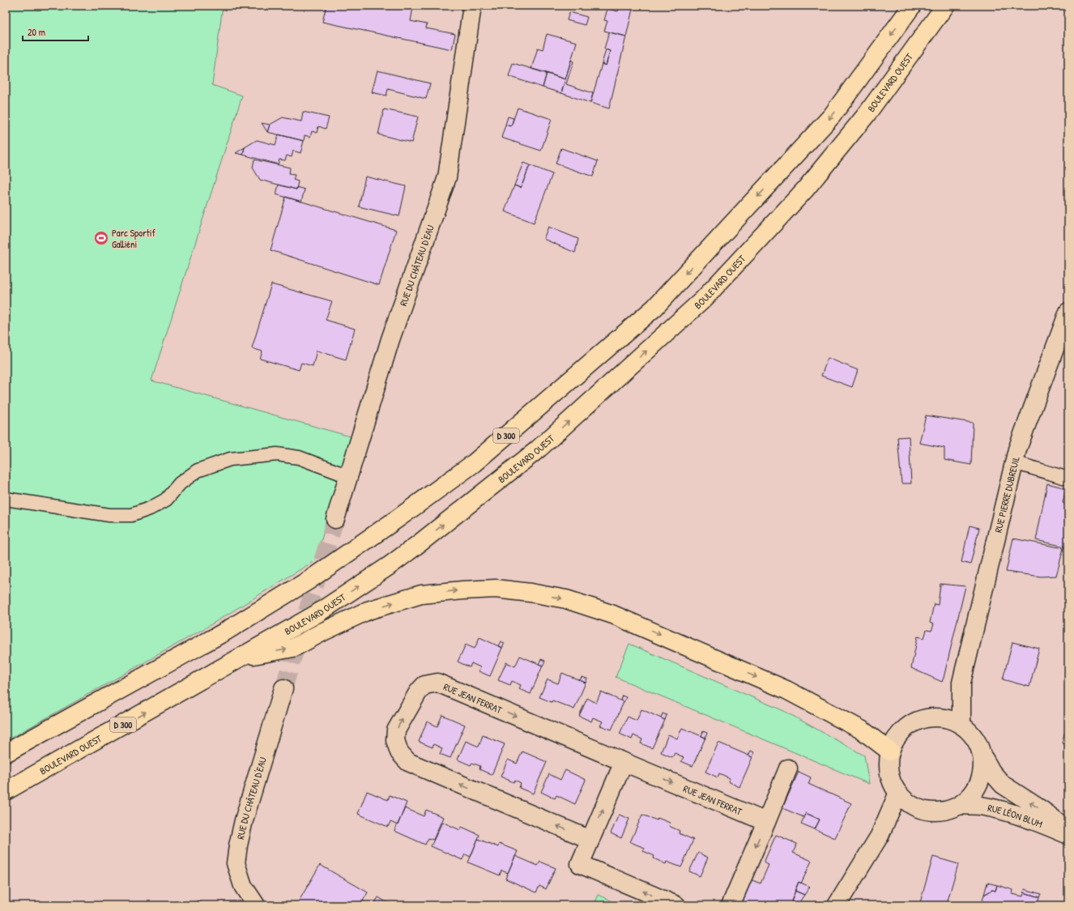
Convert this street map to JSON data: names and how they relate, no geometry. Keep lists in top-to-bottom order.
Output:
{
  "streets": {
    "main road": ["BOULEVARD OUEST", "D 300"],
    "street": [
      "RUE DU CHÂTEAU D'EAU",
      "RUE PIERRE DUBREUIL",
      "RUE JEAN FERRAT",
      "RUE LÉON BLUM"
    ]
  },
  "crossings": [
    ["RUE PIERRE DUBREUIL", "RUE LÉON BLUM"]
  ],
  "places": {
    "sports": ["Parc Sportif Galliéni"]
  },
  "scale_bar": "20 m"
}
